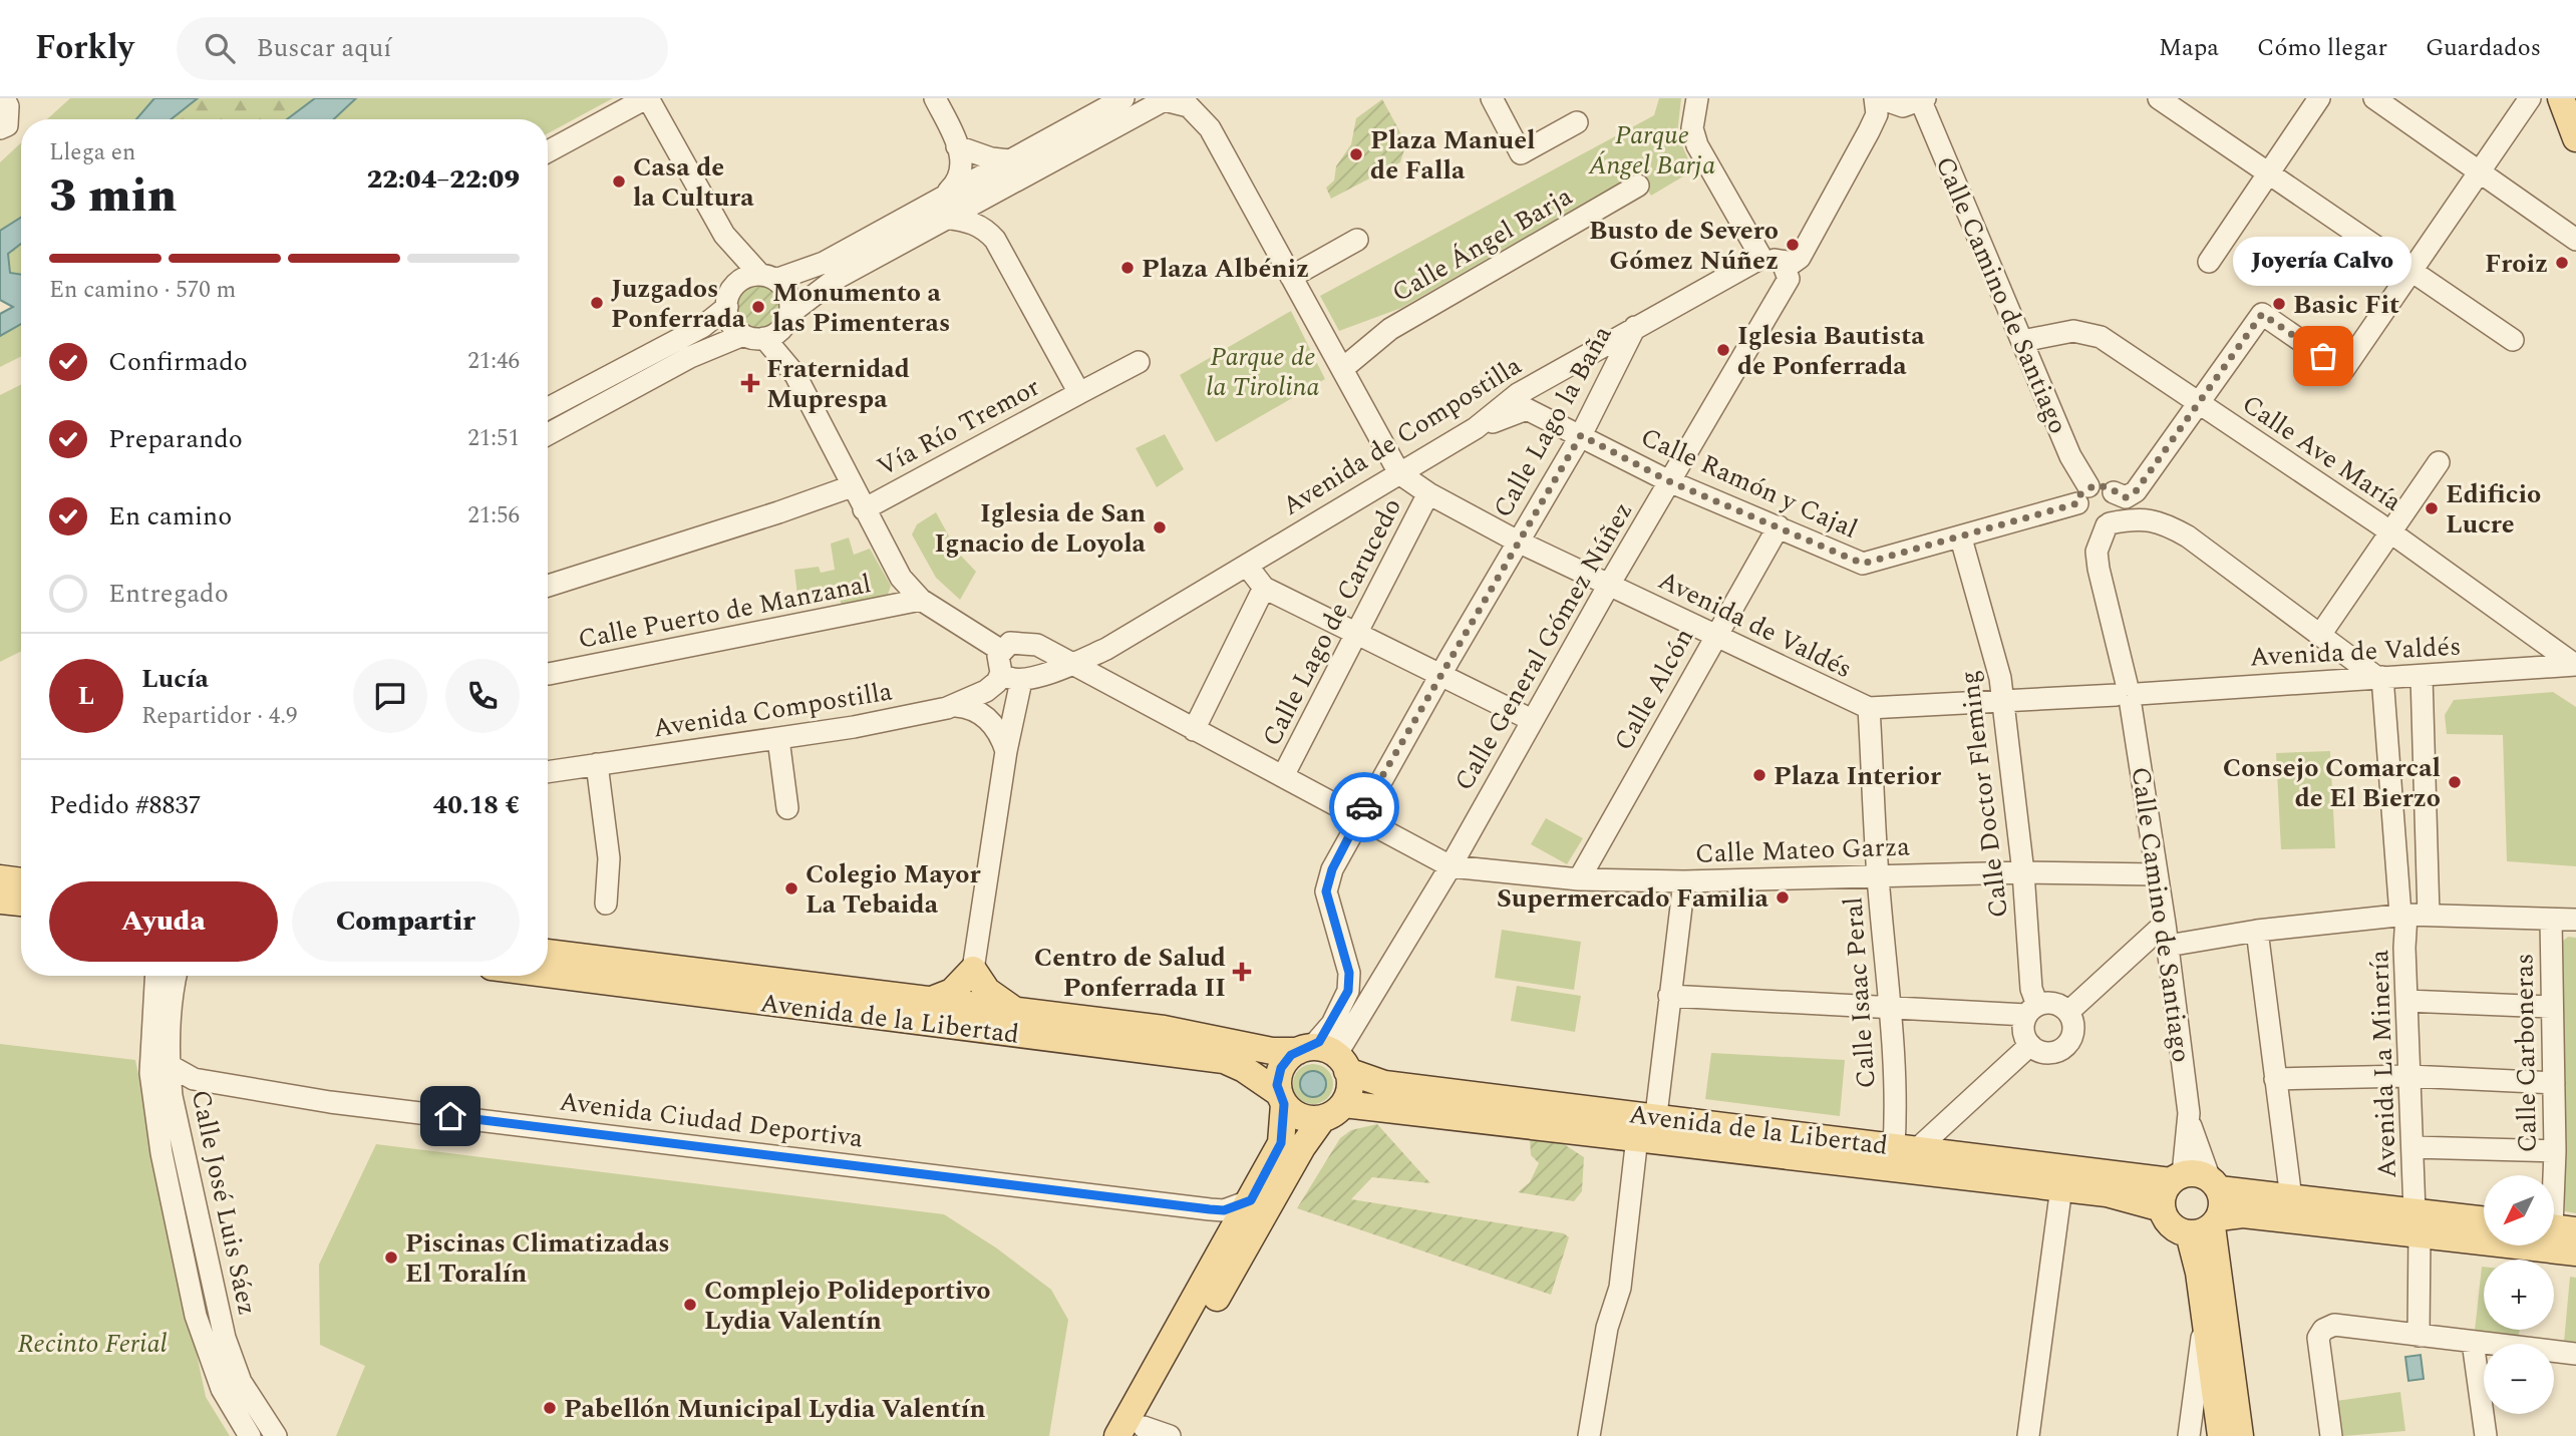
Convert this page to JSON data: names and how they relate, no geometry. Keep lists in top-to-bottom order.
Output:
{
  "streets": {
    "main road": ["Avenida de la Libertad"],
    "street": [
      "Calle Ángel Barja",
      "Calle Camino de Santiago",
      "Calle Lago la Baña",
      "Vía Río Tremor",
      "Avenida de Compostilla",
      "Calle Ave María",
      "Calle Ramón y Cajal",
      "Calle Puerto de Manzanal",
      "Calle Lago de Carucedo",
      "Avenida de Valdés",
      "Calle General Gómez Núñez",
      "Calle Alcón",
      "Avenida Compostilla",
      "Calle Doctor Fleming",
      "Calle Mateo Garza",
      "Calle Isaac Peral",
      "Calle Carboneras",
      "Avenida La Minería",
      "Avenida Ciudad Deportiva",
      "Calle José Luis Sáez"
    ]
  },
  "crossings": [
    ["Calle Camino de Santiago", "Calle Ave María"],
    ["Calle Camino de Santiago", "Calle Ramón y Cajal"],
    ["Calle Camino de Santiago", "Avenida de Valdés"],
    ["Calle Camino de Santiago", "Calle Mateo Garza"],
    ["Calle Camino de Santiago", "Avenida de la Libertad"],
    ["Calle Lago la Baña", "Avenida de Compostilla"],
    ["Calle Lago la Baña", "Calle Ramón y Cajal"],
    ["Calle Lago la Baña", "Avenida de Valdés"],
    ["Calle Lago la Baña", "Calle General Gómez Núñez"],
    ["Calle Lago la Baña", "Avenida de la Libertad"],
    ["Avenida de Compostilla", "Calle Ramón y Cajal"],
    ["Avenida de Compostilla", "Avenida de Valdés"],
    ["Avenida de Compostilla", "Avenida Compostilla"],
    ["Calle Ave María", "Avenida de Valdés"],
    ["Calle Ramón y Cajal", "Calle General Gómez Núñez"],
    ["Calle Ramón y Cajal", "Calle Alcón"],
    ["Calle Ramón y Cajal", "Calle Doctor Fleming"],
    ["Calle Lago de Carucedo", "Avenida de Valdés"],
    ["Avenida de Valdés", "Calle General Gómez Núñez"],
    ["Avenida de Valdés", "Calle Alcón"],
    ["Avenida de Valdés", "Calle Doctor Fleming"],
    ["Avenida de Valdés", "Calle Isaac Peral"],
    ["Avenida de Valdés", "Avenida La Minería"],
    ["Calle General Gómez Núñez", "Calle Mateo Garza"],
    ["Calle General Gómez Núñez", "Avenida de la Libertad"],
    ["Calle Alcón", "Calle Mateo Garza"],
    ["Calle Doctor Fleming", "Calle Mateo Garza"],
    ["Calle Mateo Garza", "Calle Isaac Peral"],
    ["Calle Isaac Peral", "Avenida de la Libertad"],
    ["Avenida Ciudad Deportiva", "Calle José Luis Sáez"]
  ],
  "parks": ["Parque Ángel Barja", "Parque de la Tirolina", "Recinto Ferial"],
  "places": {
    "other": [
      "Plaza Manuel de Falla",
      "Casa de la Cultura",
      "Busto de Severo Gómez Núñez",
      "Froiz",
      "Plaza Albéniz",
      "Juzgados Ponferrada",
      "Basic Fit",
      "Monumento a las Pimenteras",
      "Iglesia Bautista de Ponferrada",
      "Joyería Calvo",
      "Edificio Lucre",
      "Iglesia de San Ignacio de Loyola",
      "Plaza Interior",
      "Consejo Comarcal de El Bierzo",
      "Colegio Mayor La Tebaida",
      "Supermercado Familia",
      "Piscinas Climatizadas El Toralín",
      "Complejo Polideportivo Lydia Valentín",
      "Pabellón Municipal Lydia Valentín"
    ],
    "health": ["Fraternidad Muprespa", "Centro de Salud Ponferrada II"]
  },
  "north": "bottom left",
  "page": {
    "header": "Forkly",
    "search": "Buscar aquí",
    "nav": ["Mapa", "Cómo llegar", "Guardados"],
    "heading": ["3 min", "Llega en", "22:04–22:09"],
    "panel": [
      "Lucía",
      "Repartidor · 4.9",
      "Pedido #8837",
      "40.18 €"
    ],
    "bubble": "Joyería Calvo",
    "bar": "En camino · 570 m",
    "list": [
      ["Confirmado", "21:46"],
      ["Preparando", "21:51"],
      ["En camino", "21:56"],
      "Entregado"
    ],
    "round": "L",
    "buttons": ["Ayuda", "Compartir"],
    "map_buttons": ["+", "−"]
  }
}
